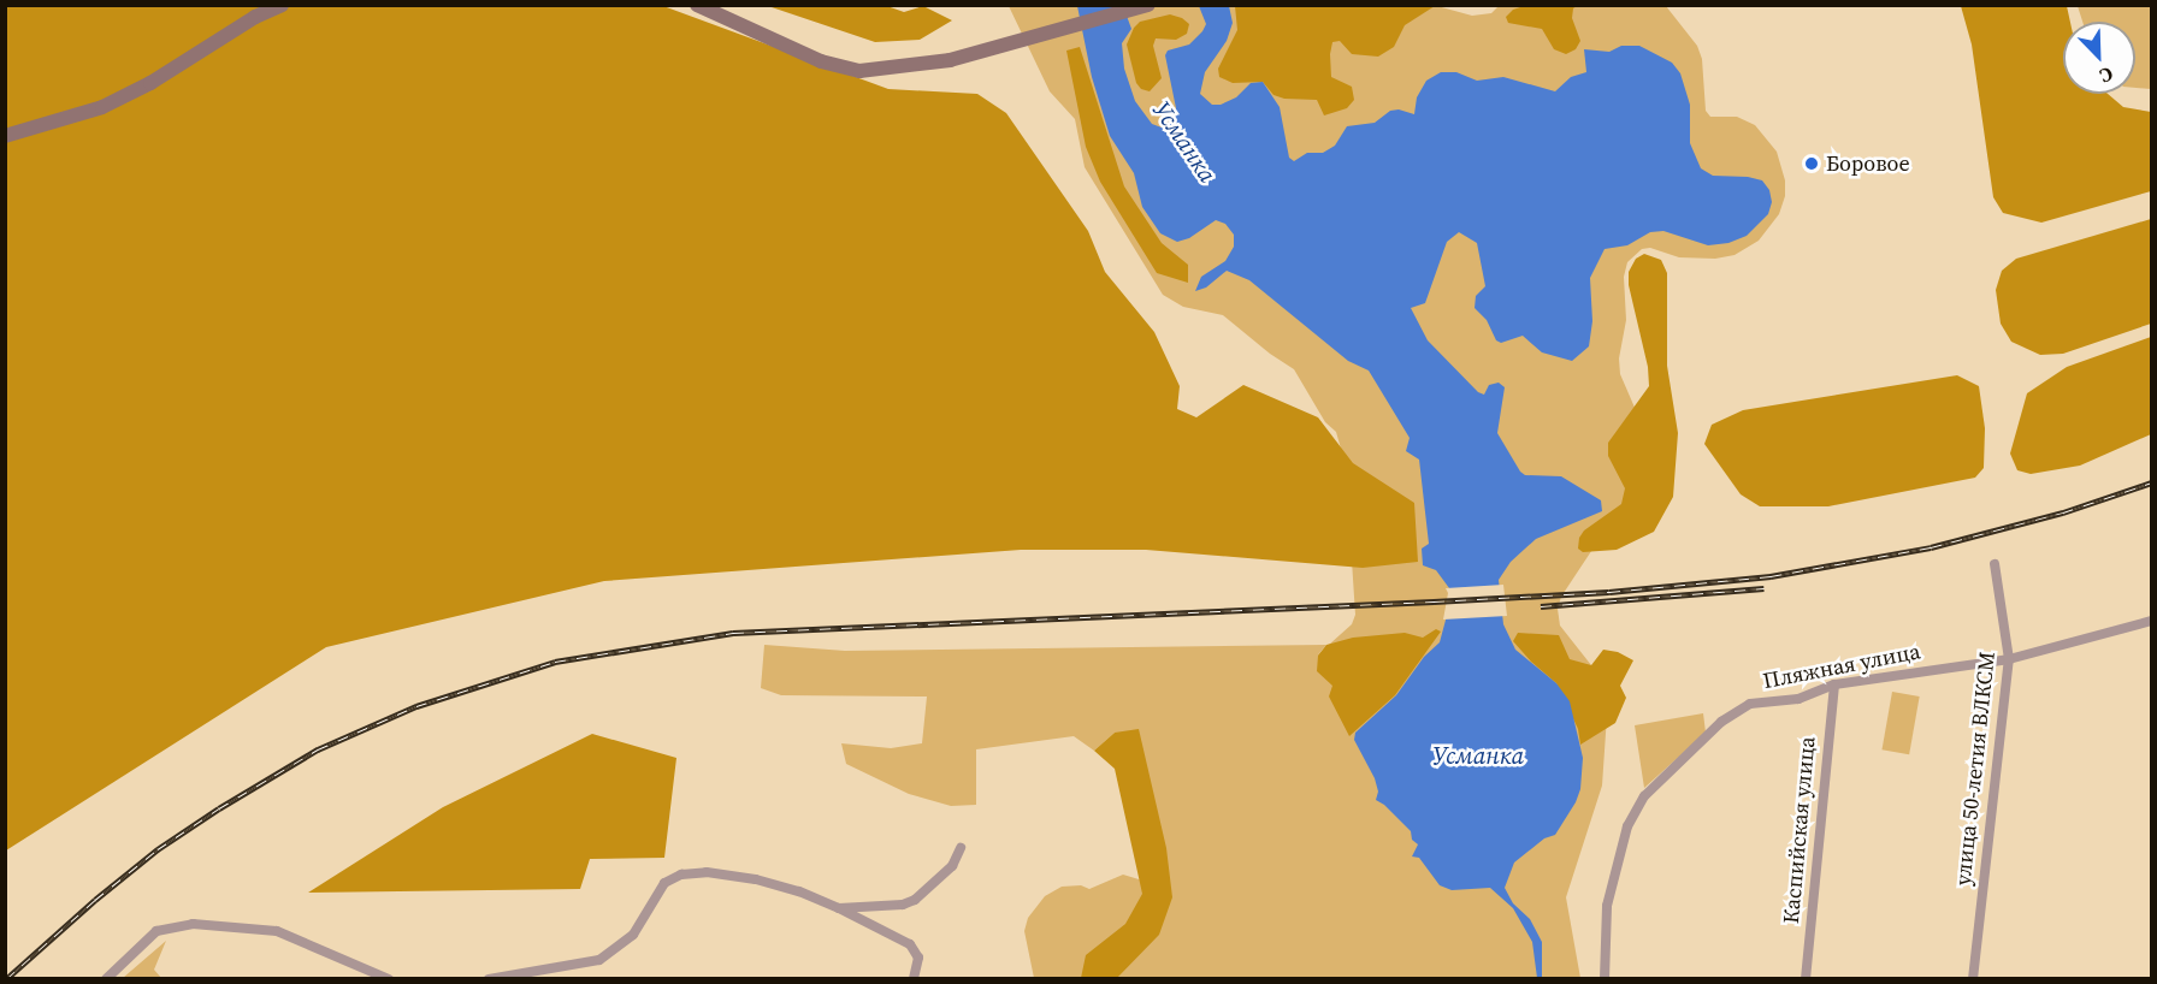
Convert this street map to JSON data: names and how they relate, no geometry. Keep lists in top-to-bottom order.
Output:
{
  "streets": {
    "street": ["Пляжная улица", "улица 50-летия ВЛКСМ", "Каспийская улица"]
  },
  "crossings": [
    ["Пляжная улица", "улица 50-летия ВЛКСМ"],
    ["Пляжная улица", "Каспийская улица"]
  ],
  "water": ["Усманка"],
  "places": ["Боровое"],
  "north": "bottom right"
}
